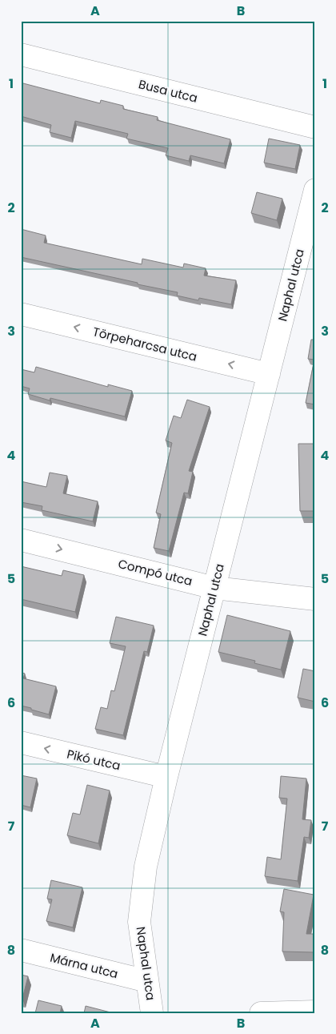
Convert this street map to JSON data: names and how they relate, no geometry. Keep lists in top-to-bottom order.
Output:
{
  "streets": {
    "street": [
      "Busa utca",
      "Naphal utca",
      "Törpeharcsa utca",
      "Compó utca",
      "Pikó utca",
      "Márna utca"
    ]
  },
  "crossings": [
    ["Naphal utca", "Törpeharcsa utca"],
    ["Naphal utca", "Compó utca"],
    ["Naphal utca", "Pikó utca"],
    ["Naphal utca", "Márna utca"]
  ],
  "one_way": ["Törpeharcsa utca", "Compó utca", "Pikó utca"],
  "grid": {
    "columns": ["A", "B"],
    "rows": [
      "1",
      "2",
      "3",
      "4",
      "5",
      "6",
      "7",
      "8"
    ]
  }
}
